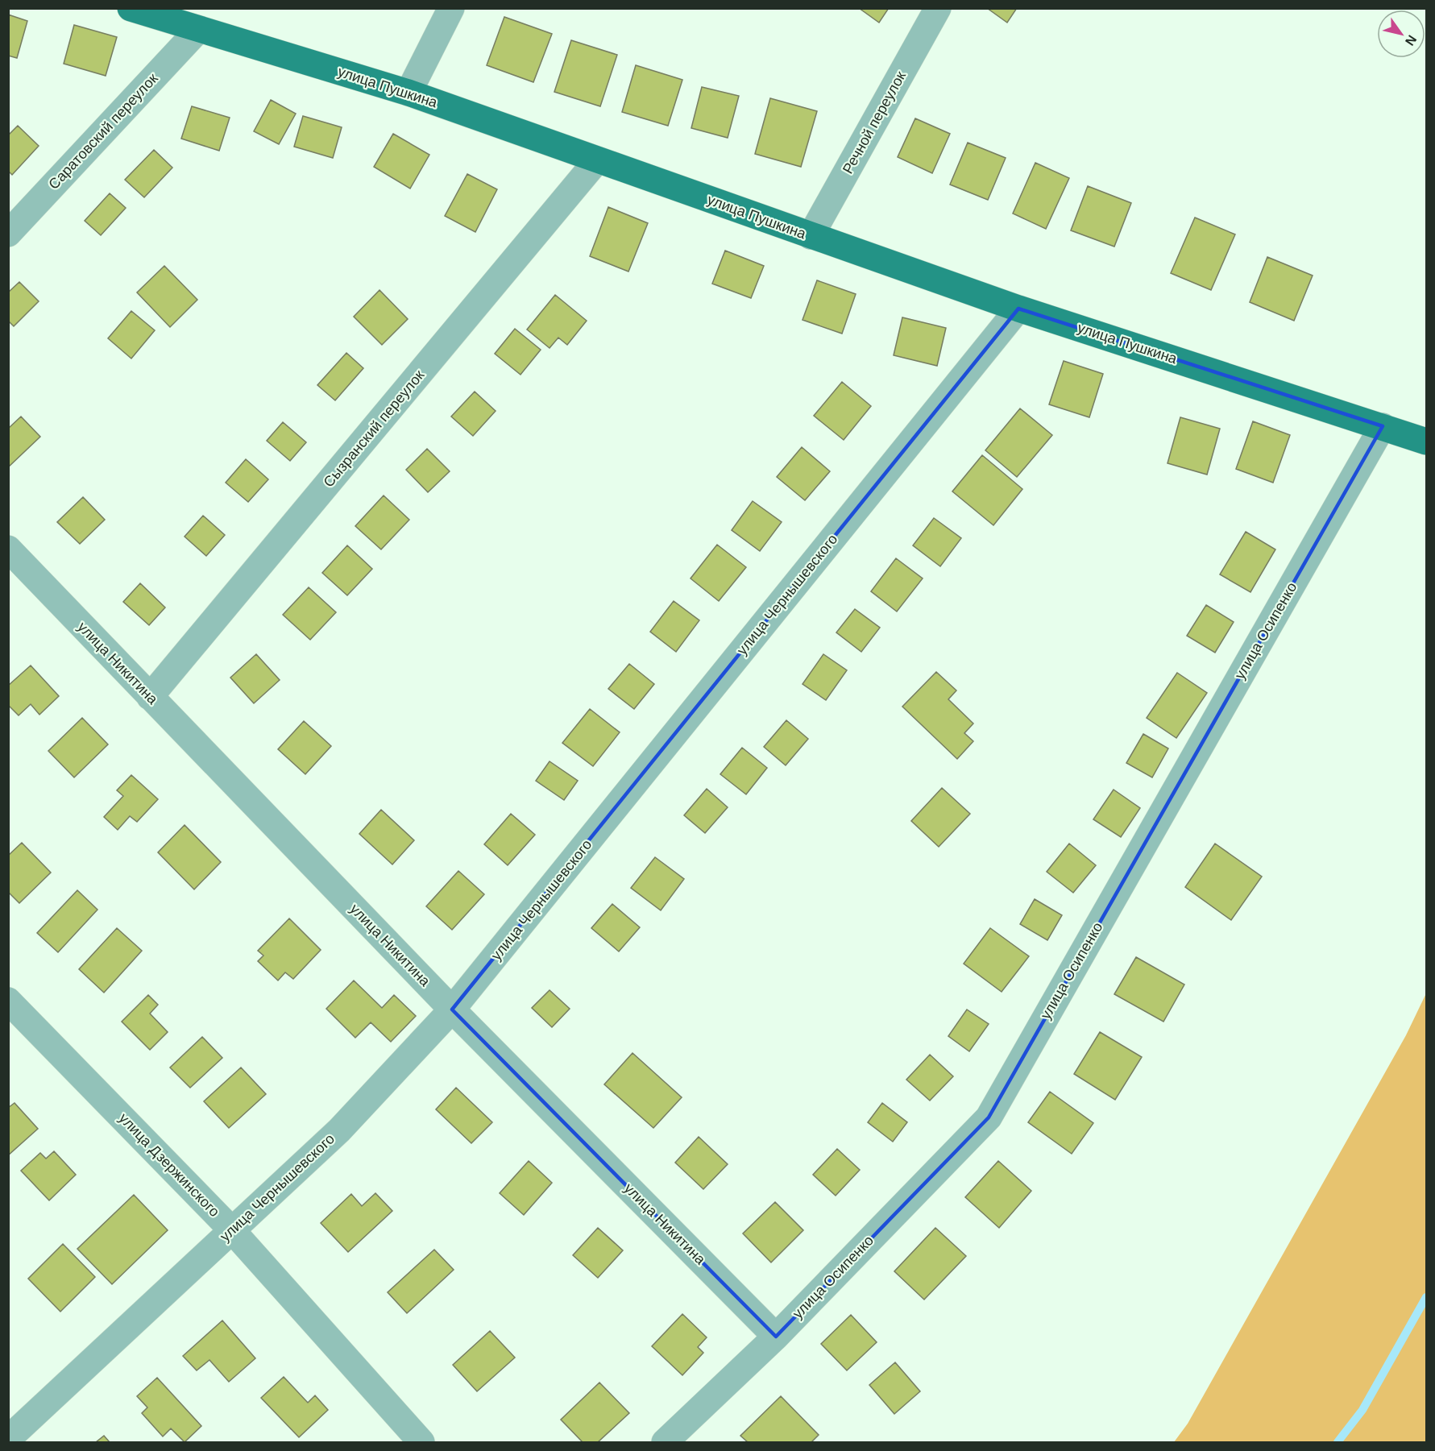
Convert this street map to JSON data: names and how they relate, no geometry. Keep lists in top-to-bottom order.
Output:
{
  "streets": {
    "main road": ["улица Пушкина"],
    "street": [
      "Речной переулок",
      "Саратовский переулок",
      "Сызранский переулок",
      "улица Чернышевского",
      "улица Осипенко",
      "улица Никитина",
      "улица Дзержинского"
    ]
  },
  "crossings": [
    ["улица Пушкина", "Речной переулок"],
    ["улица Пушкина", "Саратовский переулок"],
    ["улица Пушкина", "Сызранский переулок"],
    ["улица Пушкина", "улица Чернышевского"],
    ["улица Пушкина", "улица Осипенко"],
    ["Сызранский переулок", "улица Никитина"],
    ["улица Чернышевского", "улица Никитина"],
    ["улица Чернышевского", "улица Дзержинского"],
    ["улица Осипенко", "улица Никитина"]
  ],
  "north": "bottom right"
}
